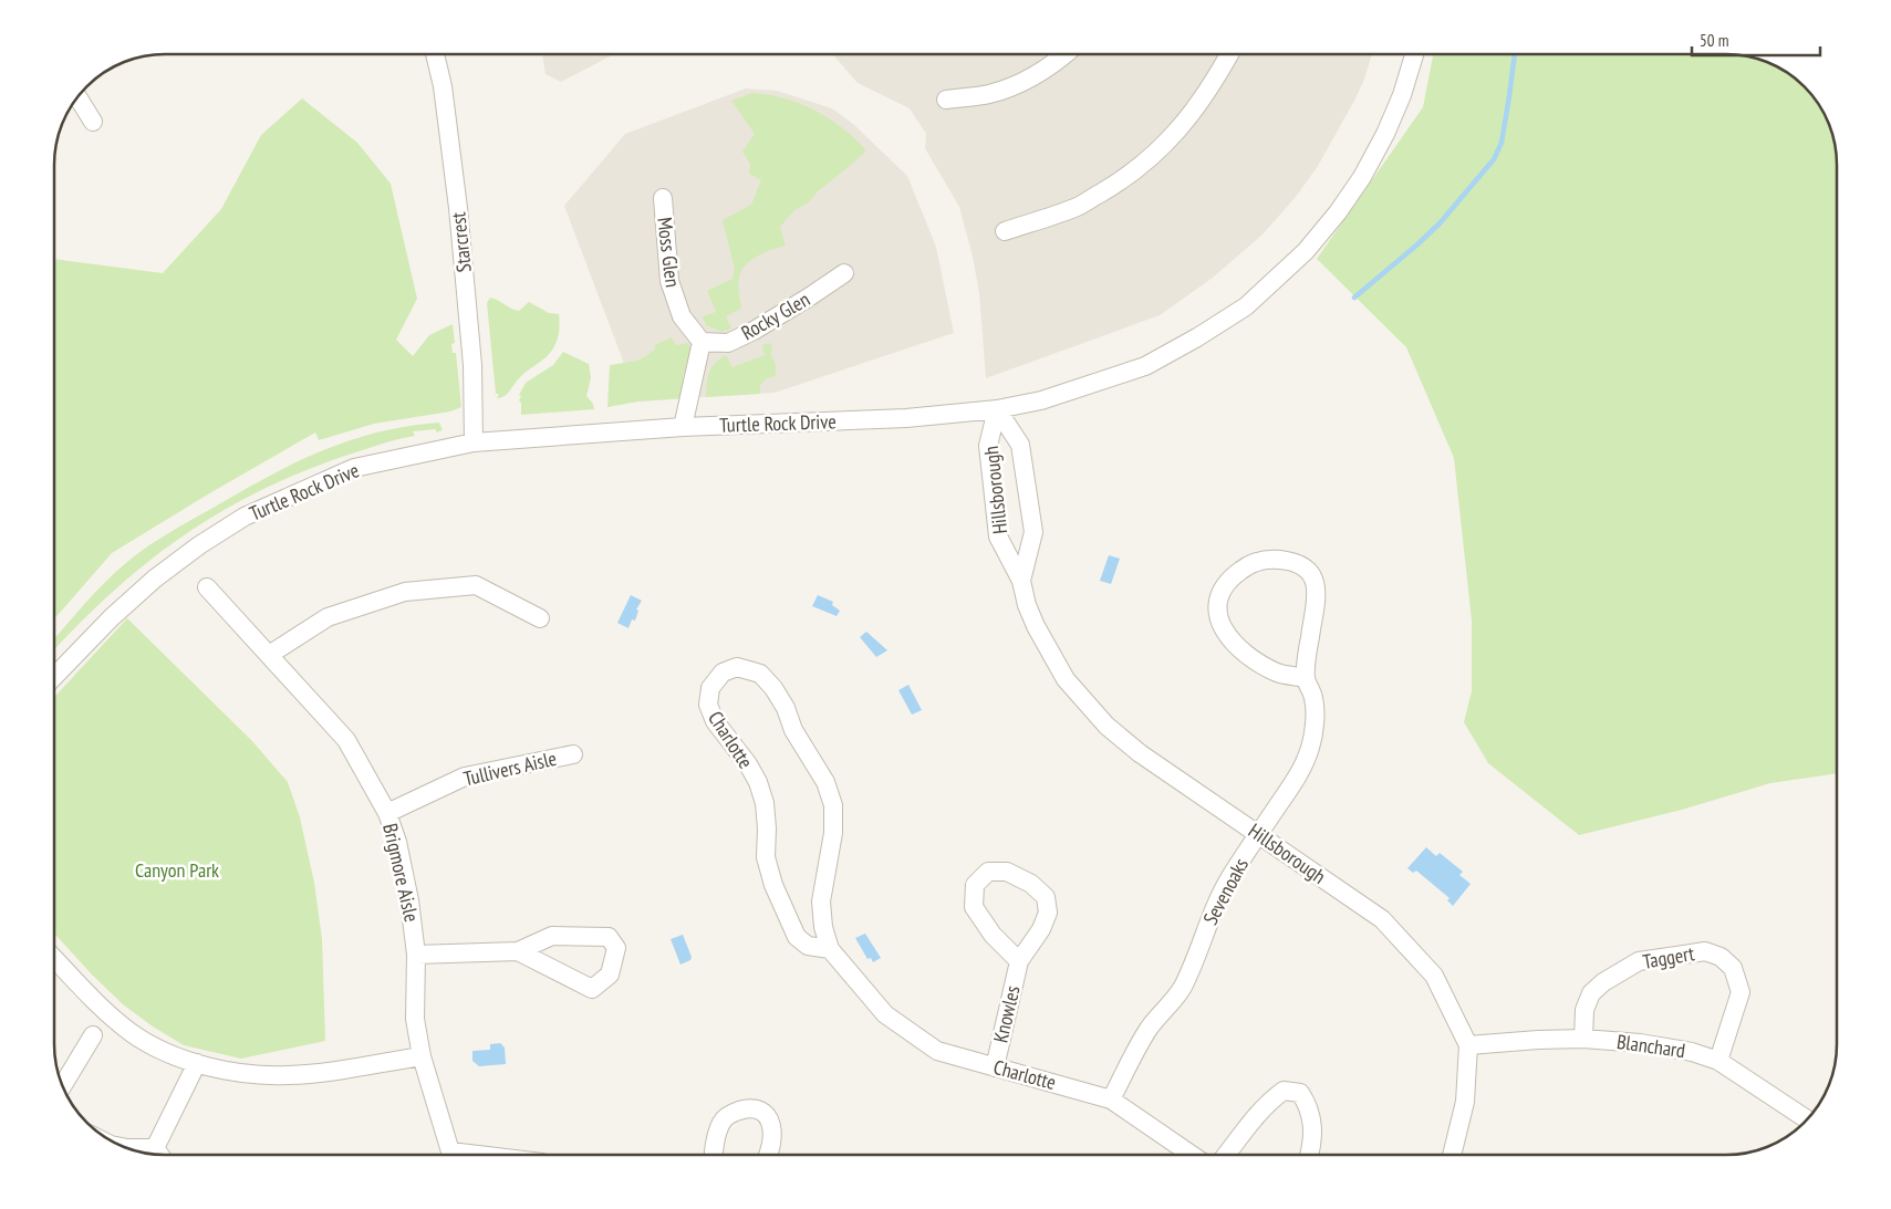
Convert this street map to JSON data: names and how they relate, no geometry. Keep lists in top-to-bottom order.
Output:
{
  "streets": {
    "street": [
      "Starcrest",
      "Moss Glen",
      "Rocky Glen",
      "Turtle Rock Drive",
      "Hillsborough",
      "Charlotte",
      "Tullivers Aisle",
      "Brigmore Aisle",
      "Sevenoaks",
      "Taggert",
      "Knowles",
      "Blanchard"
    ]
  },
  "crossings": [
    ["Starcrest", "Turtle Rock Drive"],
    ["Moss Glen", "Rocky Glen"],
    ["Turtle Rock Drive", "Hillsborough"],
    ["Hillsborough", "Sevenoaks"],
    ["Hillsborough", "Blanchard"],
    ["Charlotte", "Sevenoaks"],
    ["Charlotte", "Knowles"],
    ["Tullivers Aisle", "Brigmore Aisle"],
    ["Taggert", "Blanchard"]
  ],
  "parks": ["Canyon Park"],
  "scale_bar": "50 m"
}
